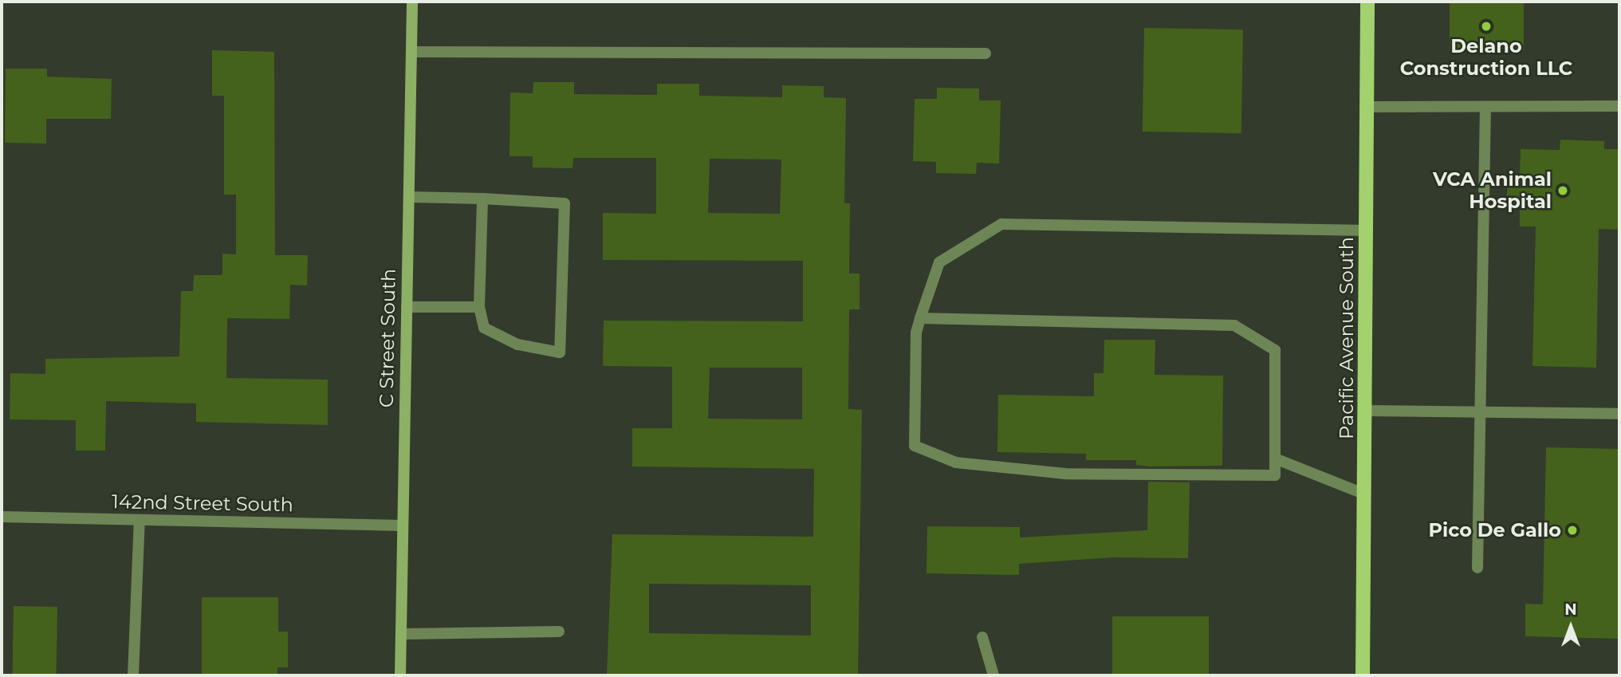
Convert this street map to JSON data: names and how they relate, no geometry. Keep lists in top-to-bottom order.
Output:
{
  "streets": {
    "main road": ["Pacific Avenue South"],
    "street": ["C Street South", "142nd Street South"]
  },
  "crossings": [
    ["C Street South", "142nd Street South"]
  ],
  "places": ["Delano Construction LLC", "VCA Animal Hospital", "Pico De Gallo"],
  "north": "top"
}
